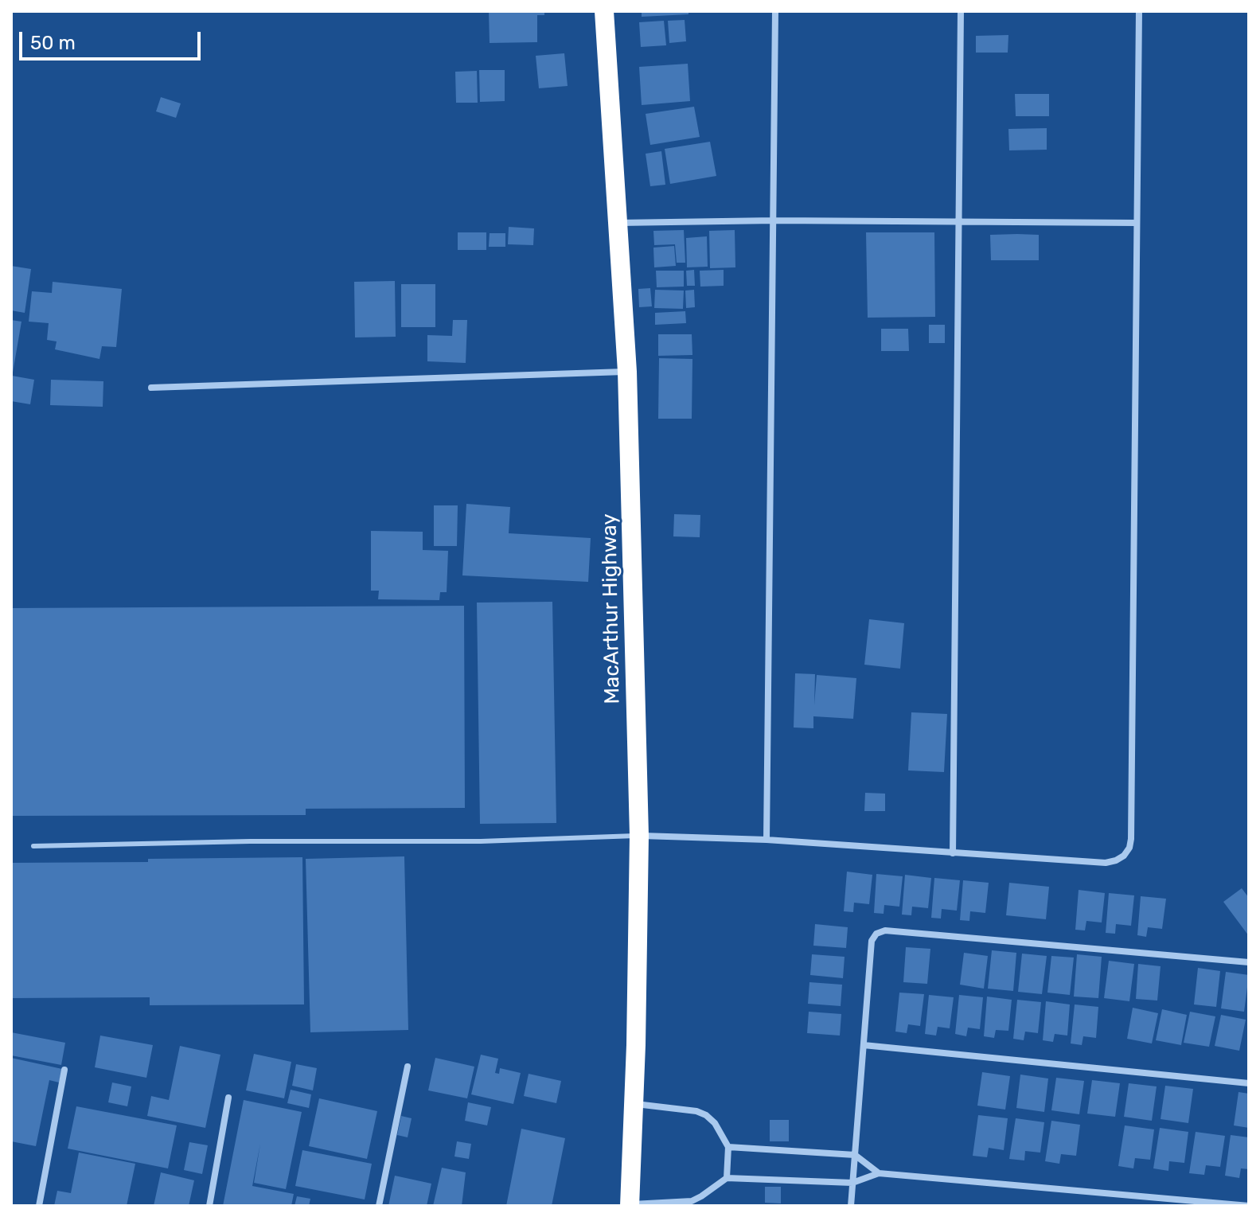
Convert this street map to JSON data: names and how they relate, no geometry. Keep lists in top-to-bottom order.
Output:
{
  "streets": {
    "highway": ["MacArthur Highway"]
  },
  "scale_bar": "50 m"
}
